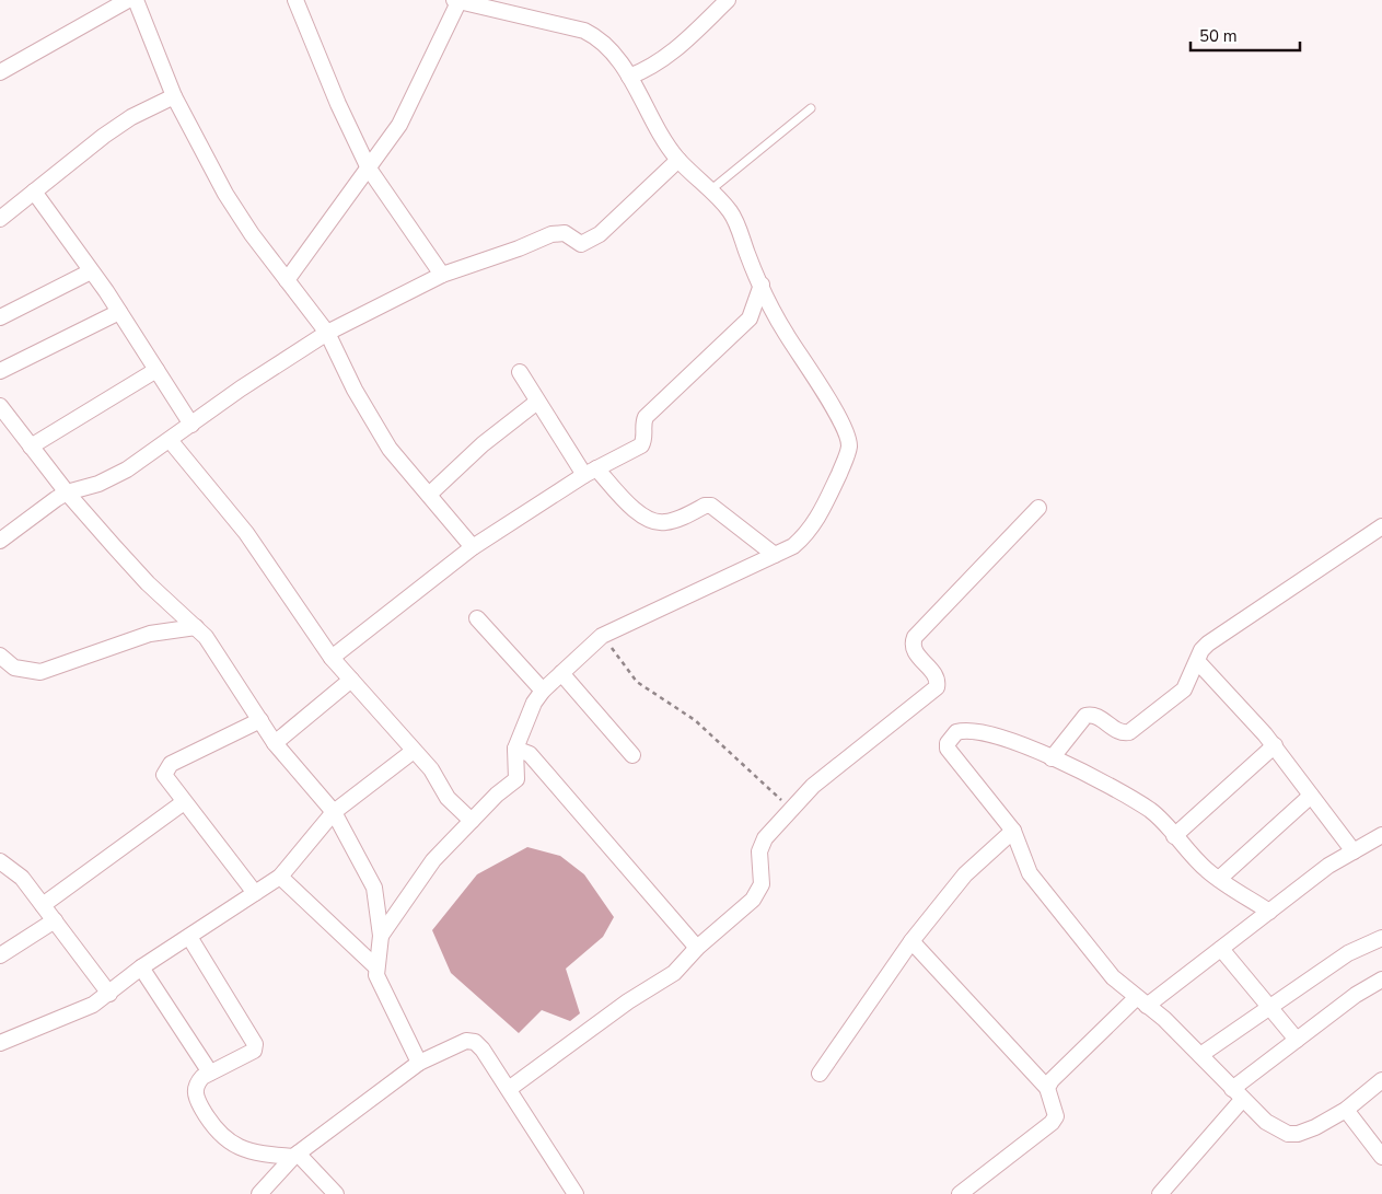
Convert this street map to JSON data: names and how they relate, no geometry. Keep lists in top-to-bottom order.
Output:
{
  "scale_bar": "50 m"
}
